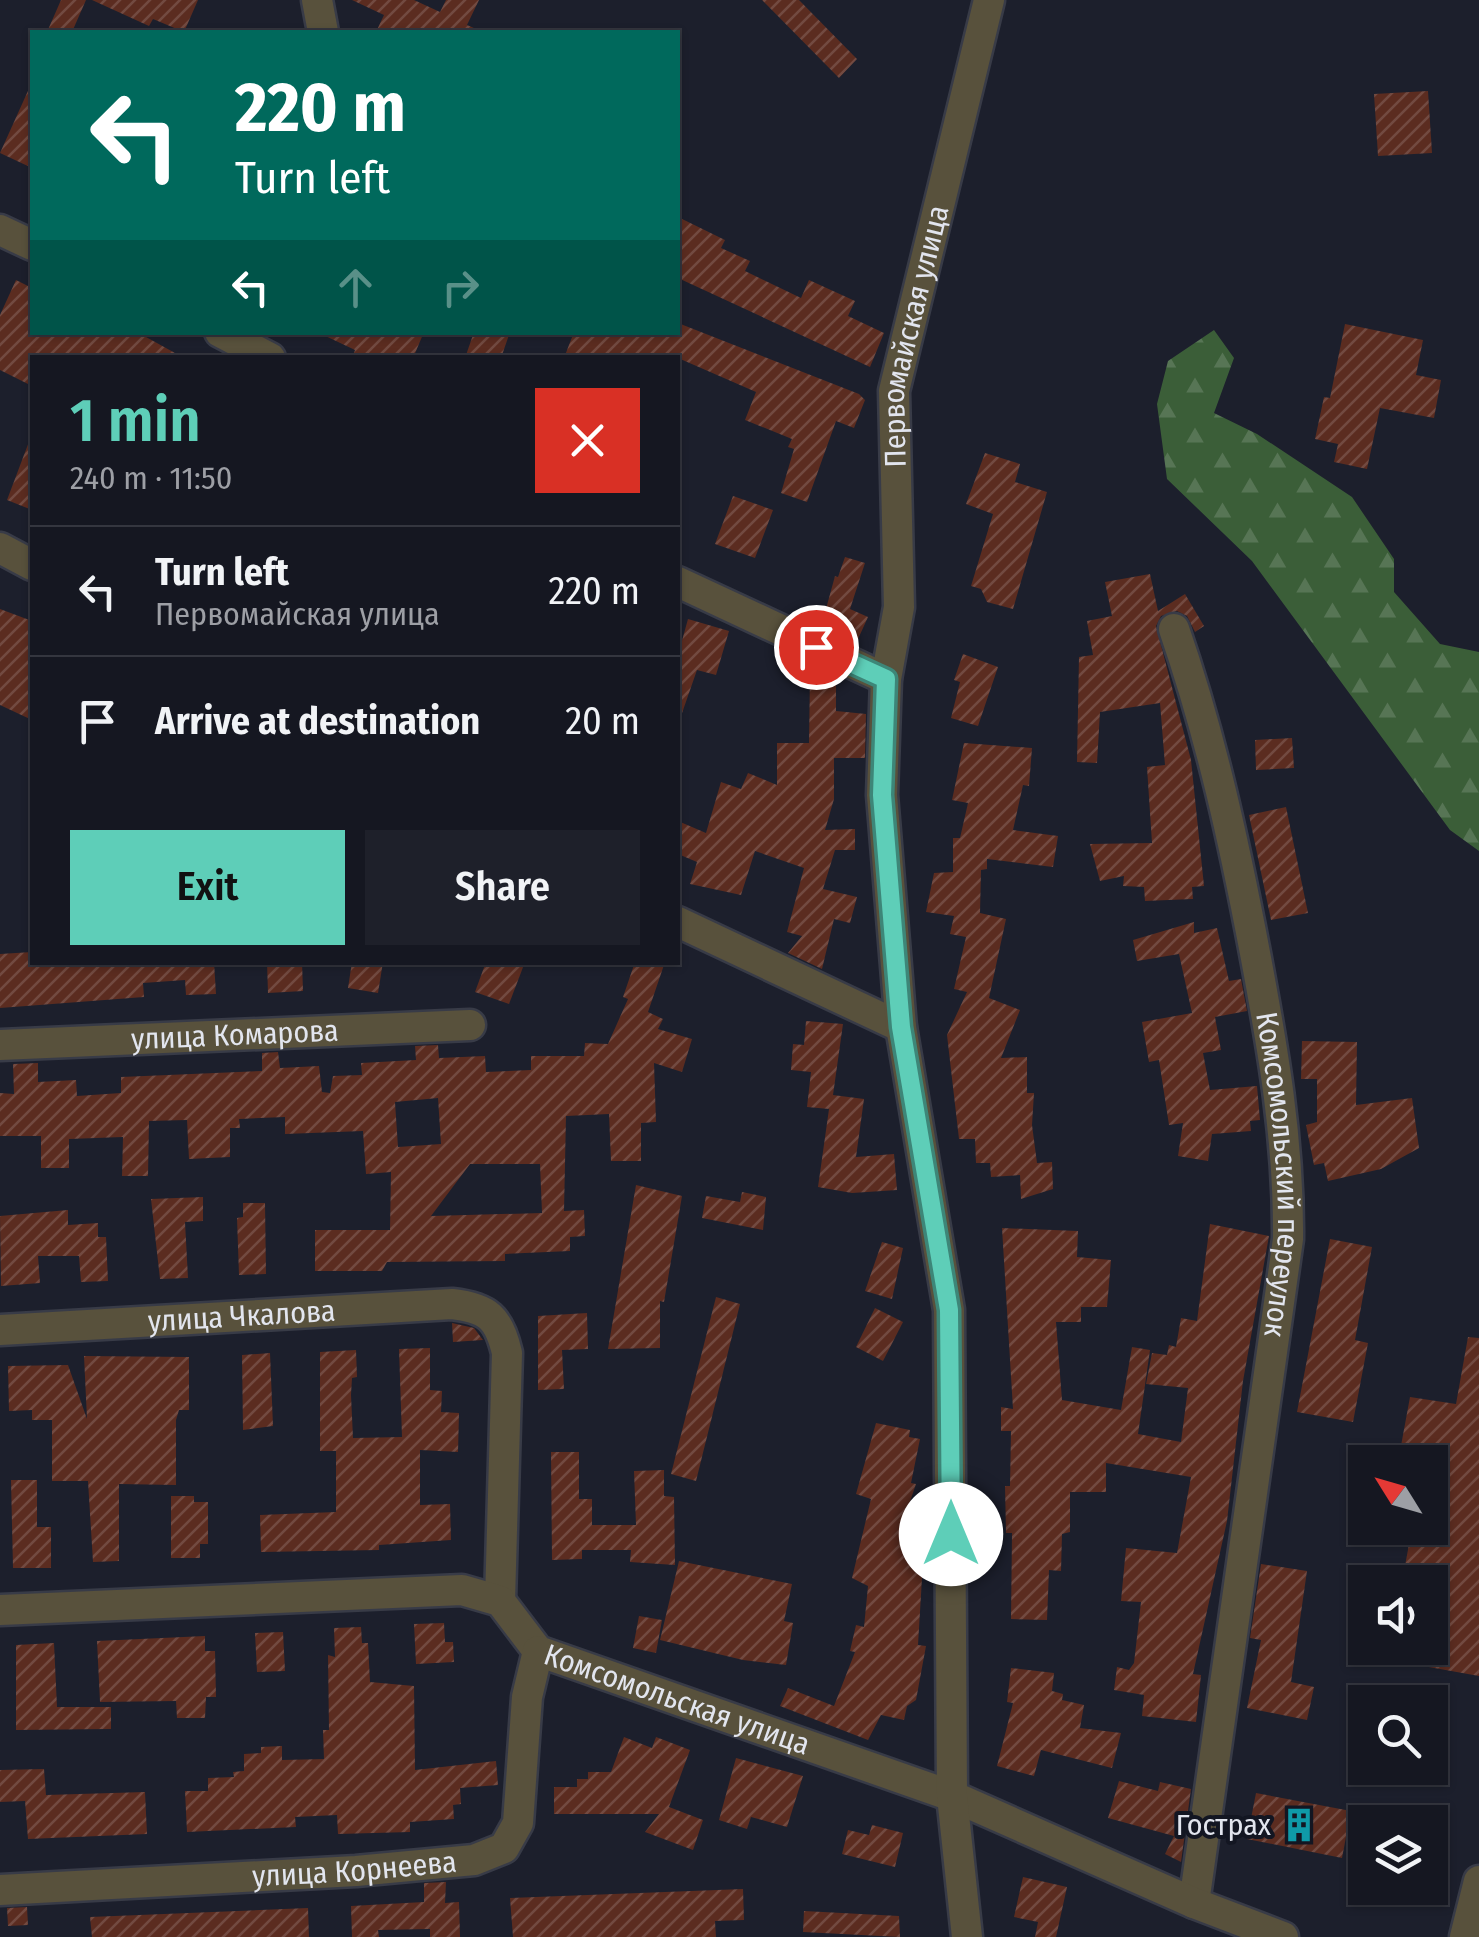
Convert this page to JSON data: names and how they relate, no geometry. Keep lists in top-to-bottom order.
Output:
{
  "streets": {
    "street": [
      "Первомайская улица",
      "улица Комарова",
      "Комсомольский переулок",
      "улица Чкалова",
      "Комсомольская улица",
      "улица Корнеева"
    ]
  },
  "crossings": [
    ["Первомайская улица", "Комсомольская улица"],
    ["Комсомольский переулок", "Комсомольская улица"],
    ["улица Чкалова", "Комсомольская улица"],
    ["Комсомольская улица", "улица Корнеева"]
  ],
  "places": {
    "building": ["Гострах"]
  },
  "north": "top left",
  "page": {
    "turn": ["220 m", "Turn left"],
    "heading": ["1 min", "240 m · 11:50"],
    "list": [
      {
        "name": "Turn left",
        "note": "Первомайская улица",
        "value": "220 m"
      },
      {
        "name": "Arrive at destination",
        "value": "20 m"
      }
    ],
    "buttons": ["Exit", "Share"]
  }
}
